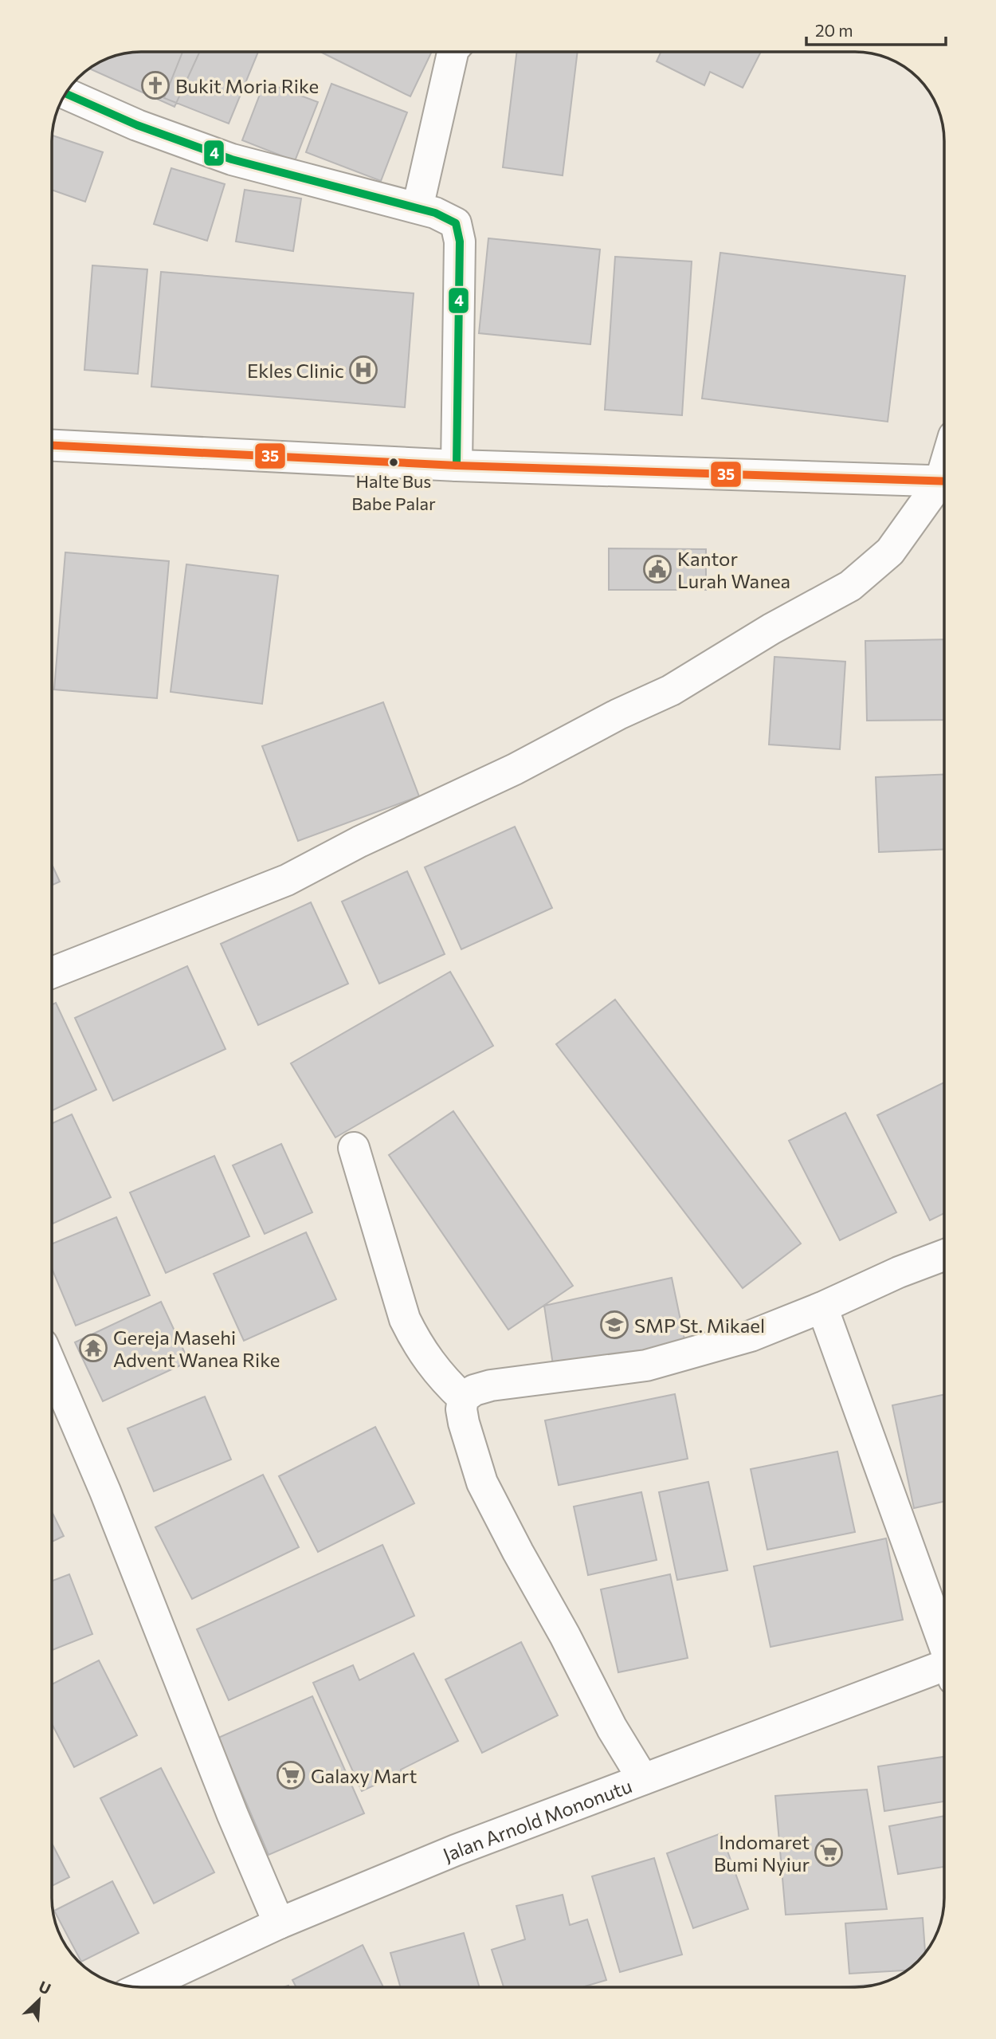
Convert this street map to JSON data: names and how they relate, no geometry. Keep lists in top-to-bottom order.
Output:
{
  "streets": {
    "street": ["Jalan Arnold Mononutu"]
  },
  "places": {
    "church": ["Bukit Moria Rike"],
    "hospital": ["Ekles Clinic"],
    "other": ["Halte Bus Babe Palar"],
    "public building": ["Kantor Lurah Wanea"],
    "school or university": ["SMP St. Mikael"],
    "temple": ["Gereja Masehi Advent Wanea Rike"],
    "supermarket": ["Galaxy Mart", "Indomaret Bumi Nyiur"]
  },
  "lines": ["transit line 4", "transit line 35"],
  "scale_bar": "20 m",
  "north": "top right"
}
